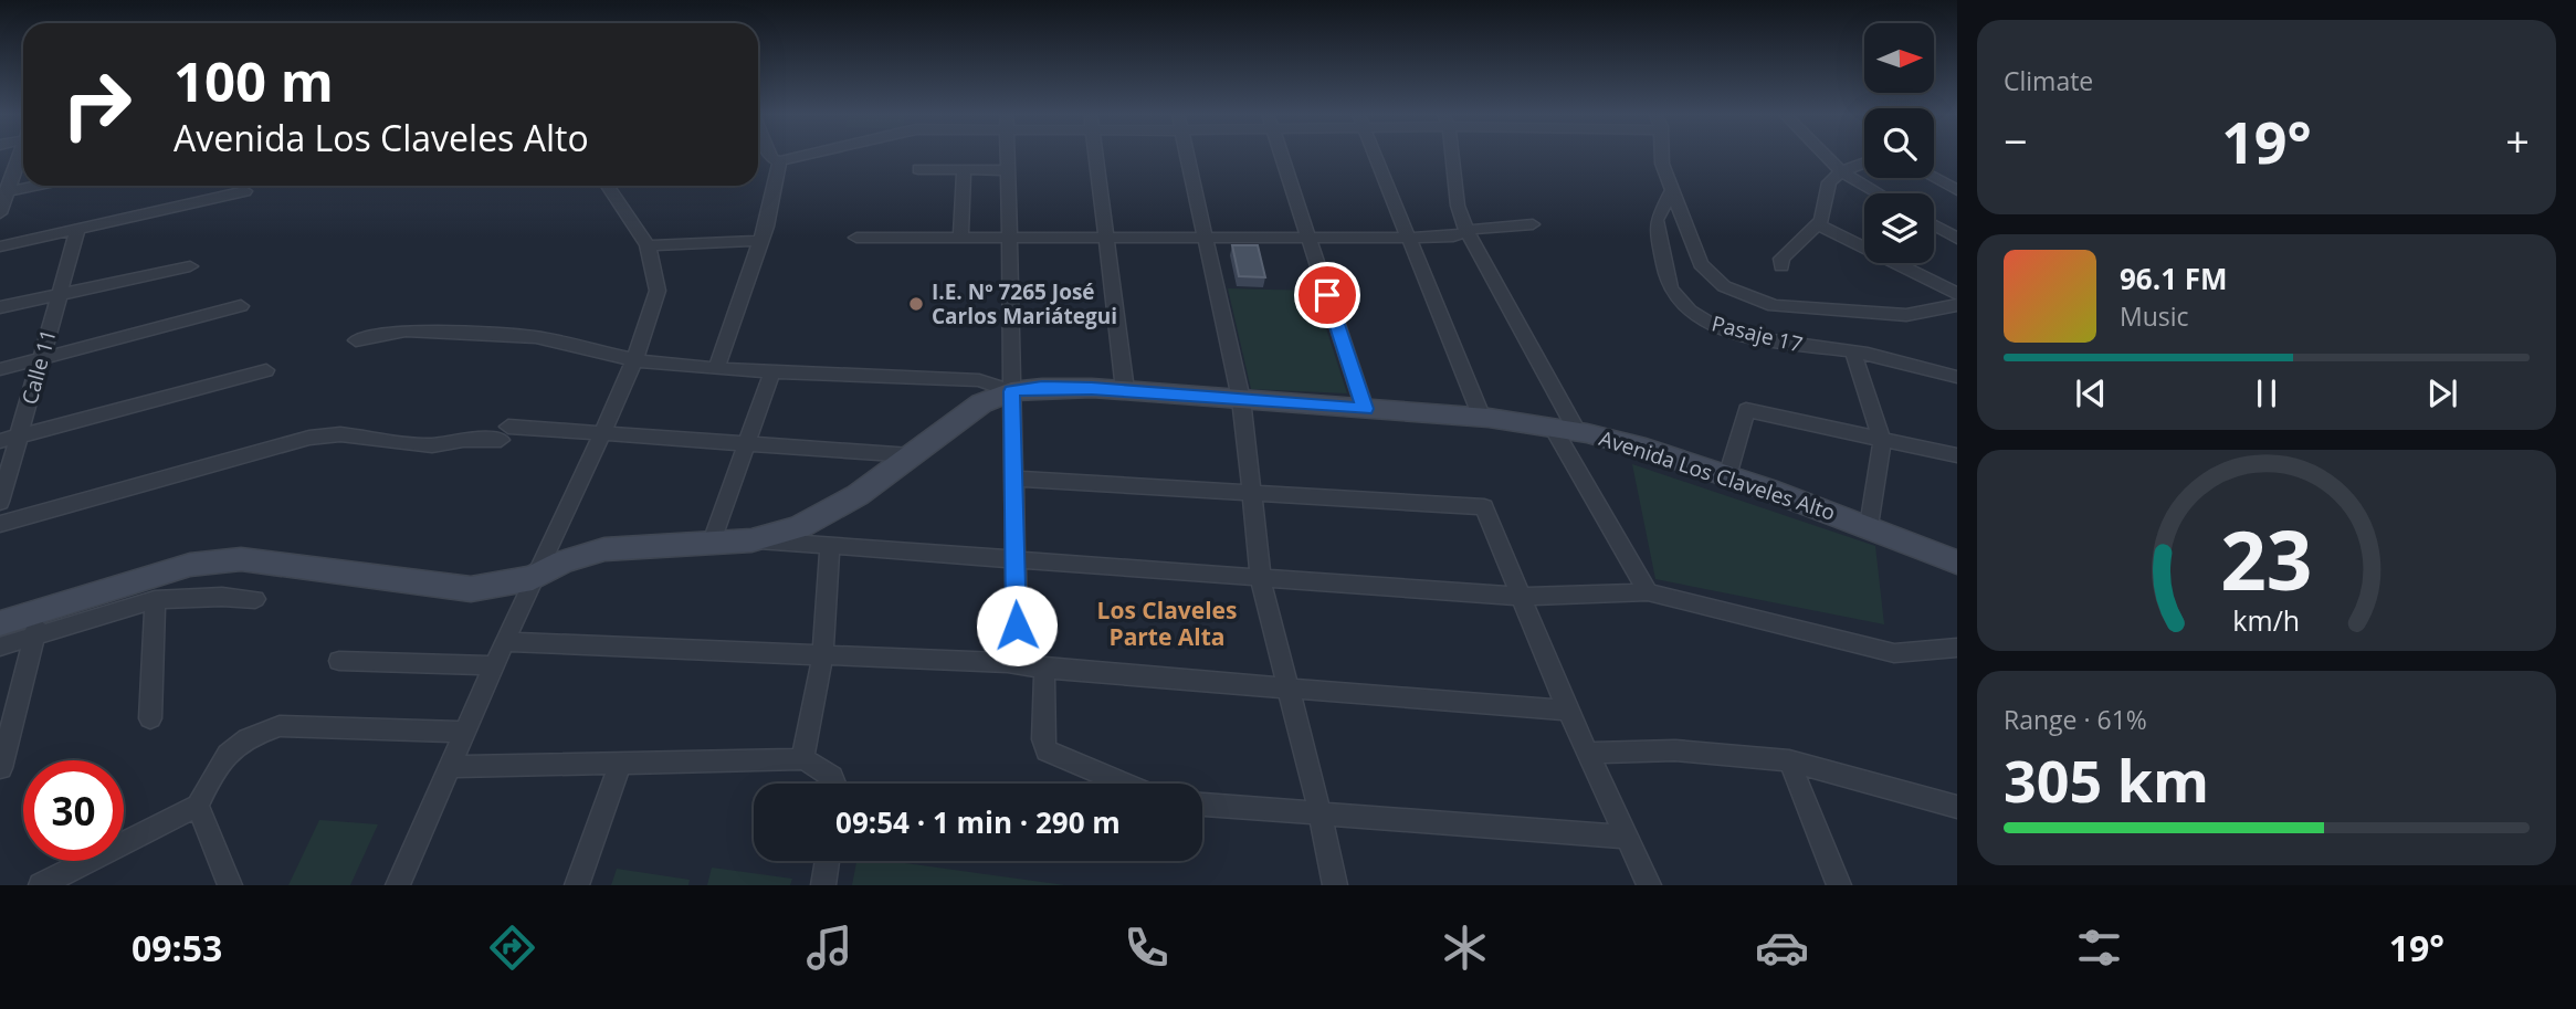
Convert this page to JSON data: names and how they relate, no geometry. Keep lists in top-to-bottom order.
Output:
{
  "streets": {
    "street": ["Pasaje 17", "Calle 11", "Avenida Los Claveles Alto"]
  },
  "districts": ["Los Claveles Parte Alta"],
  "places": ["I.E. Nº 7265 José Carlos Mariátegui"],
  "north": "right",
  "page": {
    "tile": [
      "Climate",
      ["Range · 61%", "305 km"]
    ],
    "turn": ["100 m", "Avenida Los Claveles Alto"],
    "heat": ["−", "19°", "+"],
    "song": ["96.1 FM", "Music"],
    "limit": "30",
    "trip": "09:54 · 1 min · 290 m",
    "tabs": ["09:53", "19°"],
    "gauge": ["23", "km/h"]
  }
}
